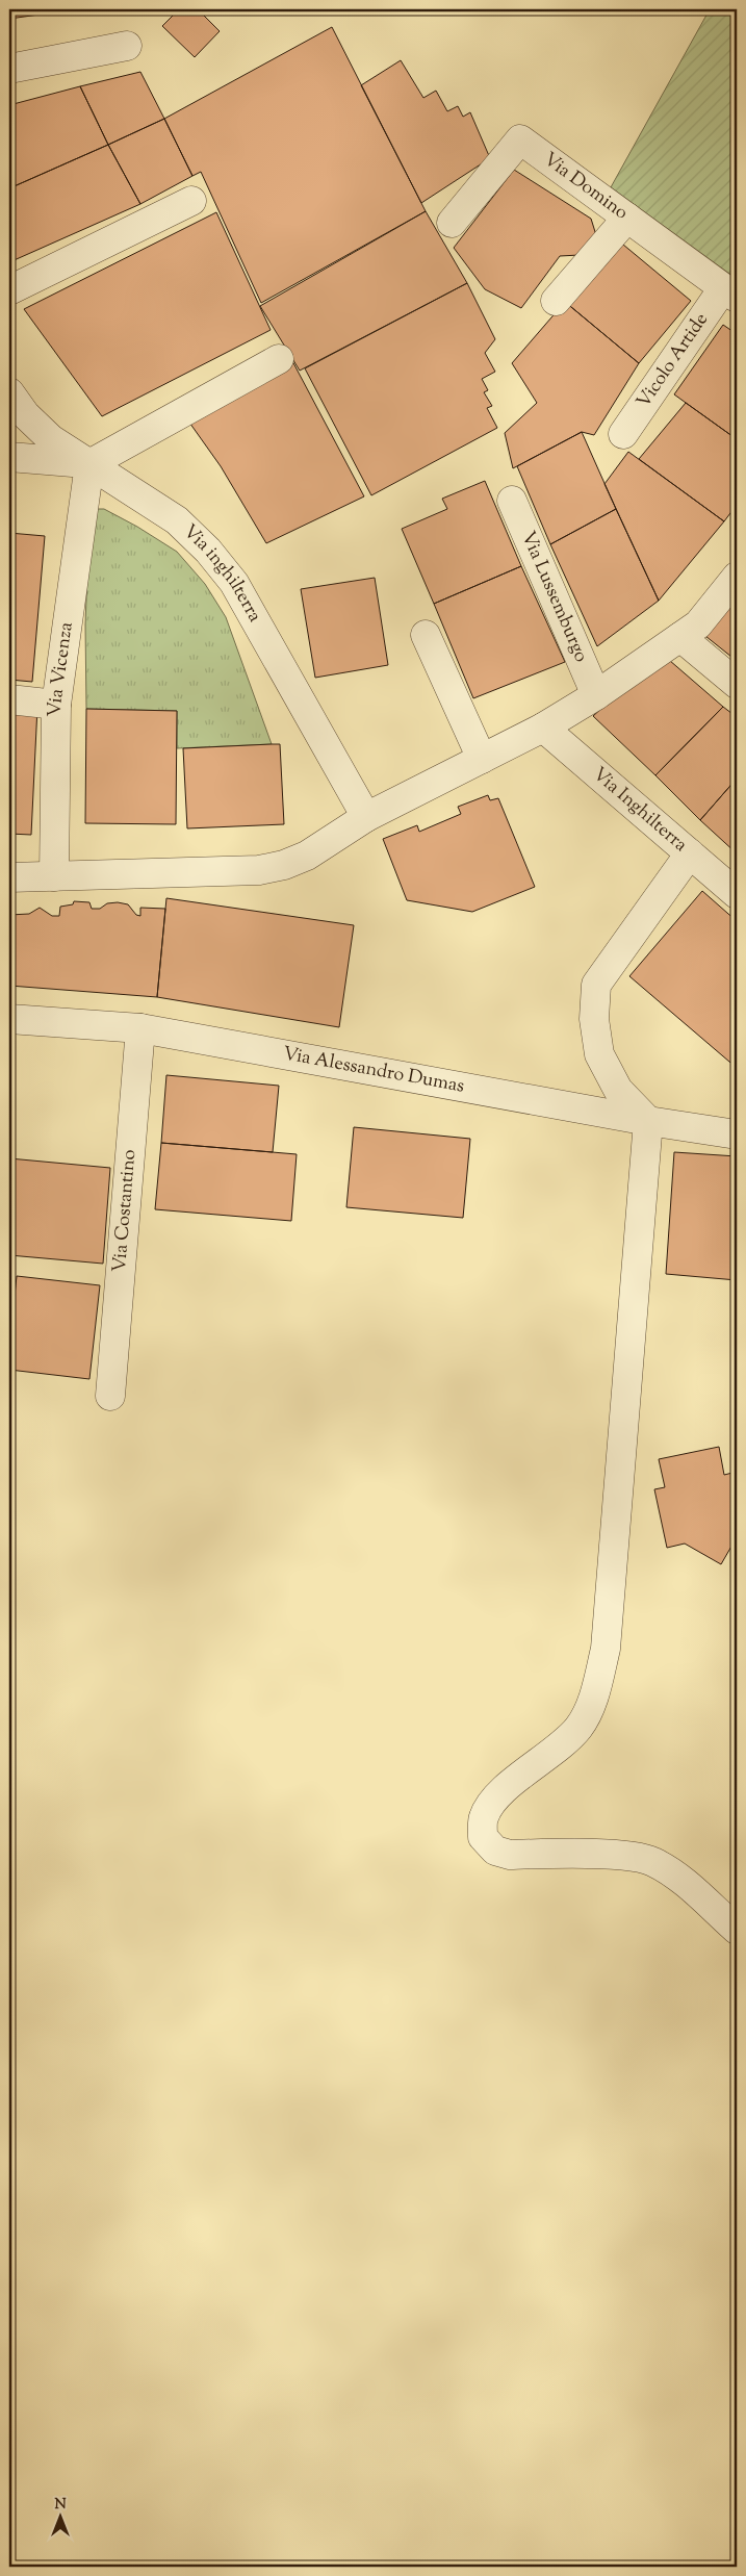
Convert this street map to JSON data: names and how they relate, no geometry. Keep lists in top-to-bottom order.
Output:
{
  "streets": {
    "street": [
      "Via Domino",
      "Vicolo Artide",
      "Via inghilterra",
      "Via Lussemburgo",
      "Via Vicenza",
      "Via Inghilterra",
      "Via Alessandro Dumas",
      "Via Costantino"
    ]
  },
  "crossings": [
    ["Via Domino", "Vicolo Artide"],
    ["Via inghilterra", "Via Vicenza"],
    ["Via Alessandro Dumas", "Via Costantino"]
  ],
  "north": "top"
}
